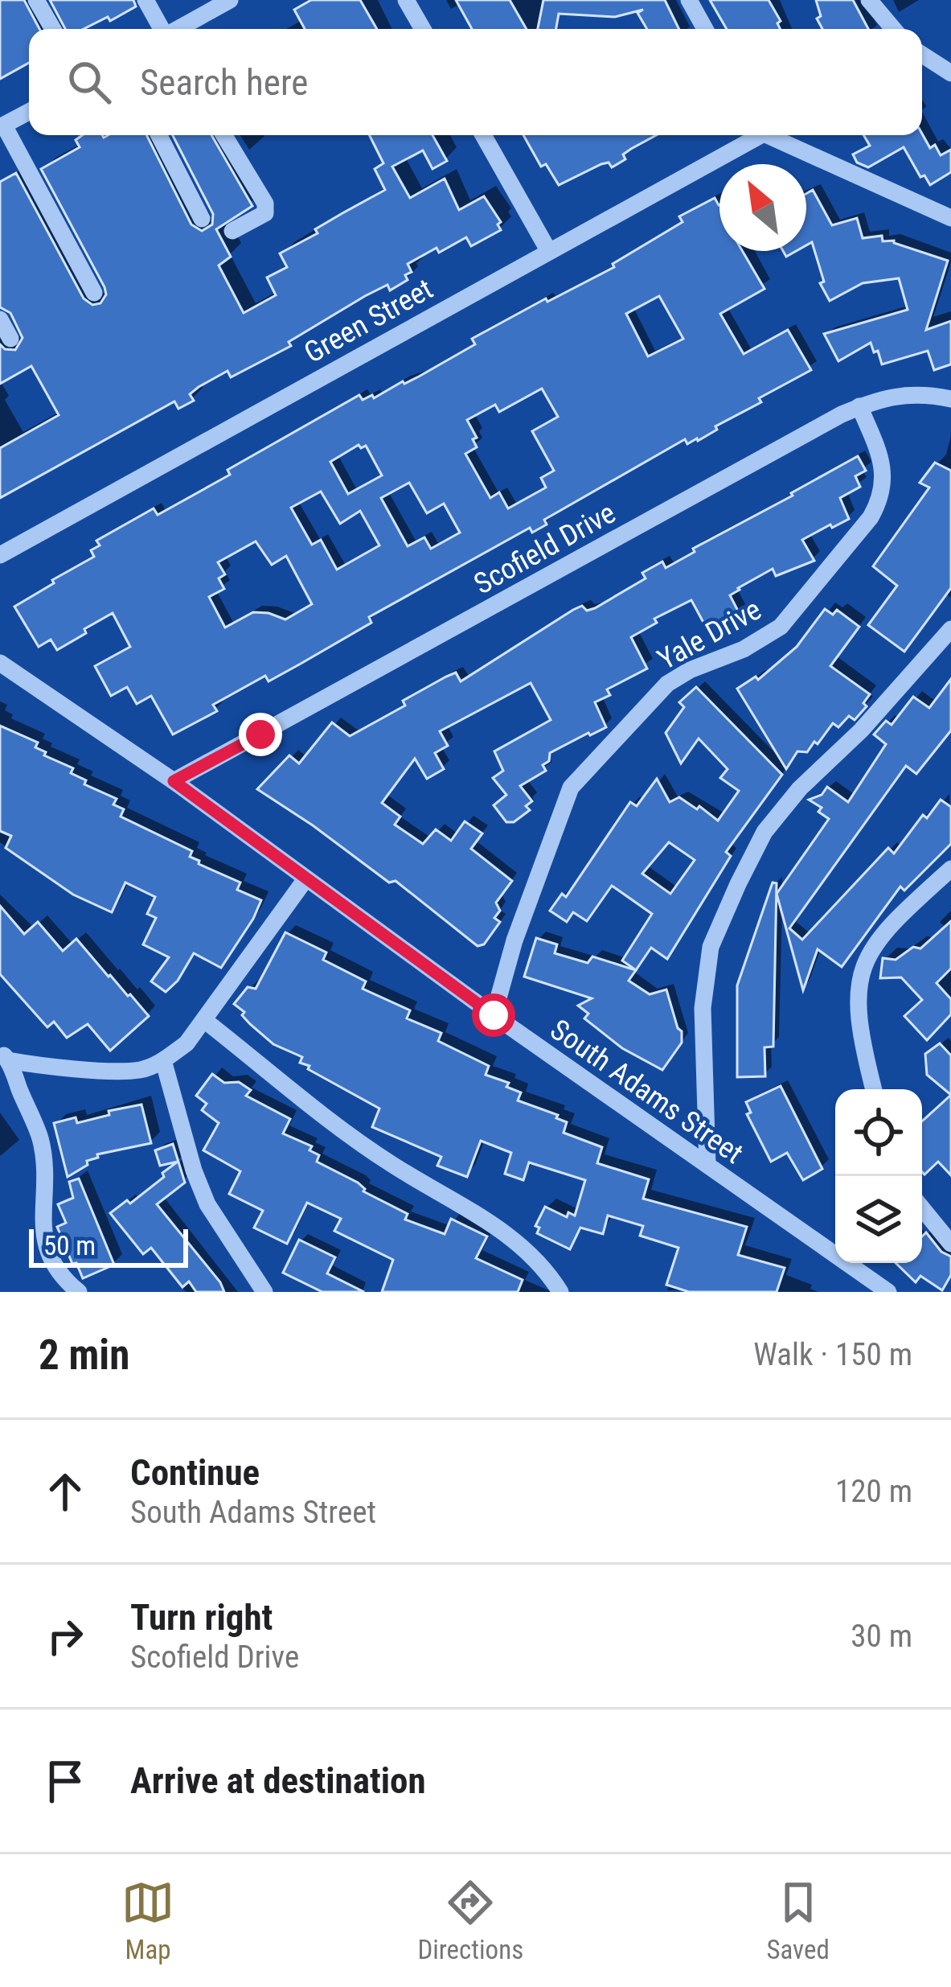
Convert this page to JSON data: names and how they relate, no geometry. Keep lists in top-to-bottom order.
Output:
{
  "streets": {
    "street": [
      "Green Street",
      "Scofield Drive",
      "Yale Drive",
      "South Adams Street"
    ]
  },
  "crossings": [
    ["Scofield Drive", "Yale Drive"],
    ["Scofield Drive", "South Adams Street"],
    ["Yale Drive", "South Adams Street"]
  ],
  "scale_bar": "50 m",
  "north": "top left",
  "page": {
    "search": "Search here",
    "scale": "50 m",
    "heading": ["2 min", "Walk · 150 m"],
    "list": [
      ["Continue", "South Adams Street", "120 m"],
      ["Turn right", "Scofield Drive", "30 m"],
      "Arrive at destination"
    ],
    "nav": ["Map", "Directions", "Saved"]
  }
}
